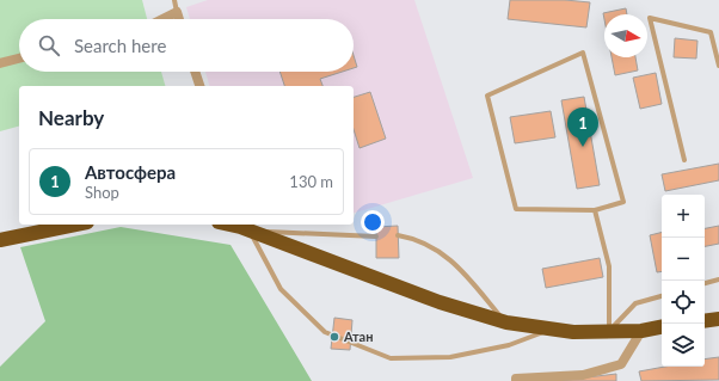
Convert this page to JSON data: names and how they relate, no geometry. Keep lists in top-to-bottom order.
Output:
{
  "places": ["Атан"],
  "north": "right",
  "page": {
    "search": "Search here",
    "heading": "Nearby",
    "pins": "1",
    "list": [
      {
        "mark": "1",
        "name": "Автосфера",
        "note": "Shop",
        "value": "130 m"
      }
    ],
    "map_buttons": ["+", "−"]
  }
}
